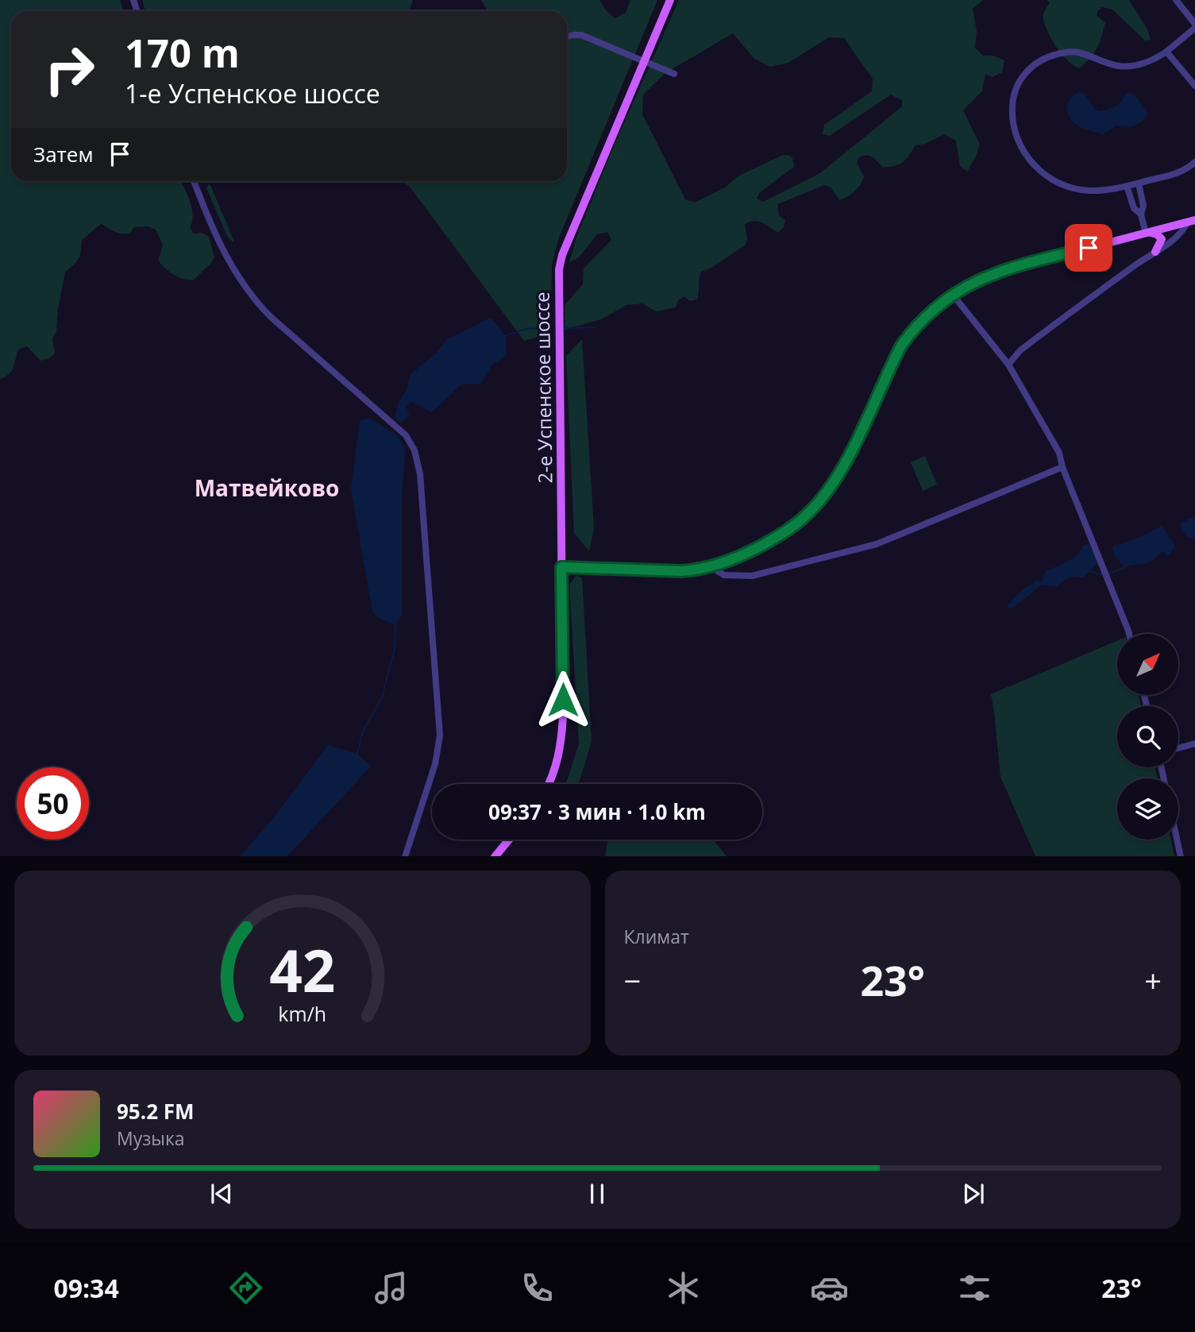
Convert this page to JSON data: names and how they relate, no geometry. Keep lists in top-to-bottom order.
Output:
{
  "streets": {
    "main road": ["2-е Успенское шоссе"]
  },
  "districts": ["Матвейково"],
  "north": "top right",
  "page": {
    "turn": ["170 m", "1-е Успенское шоссе"],
    "then": "Затем",
    "limit": "50",
    "trip": "09:37 · 3 мин · 1.0 km",
    "tile": "Климат",
    "heat": ["−", "23°", "+"],
    "song": ["95.2 FM", "Музыка"],
    "tabs": ["09:34", "23°"],
    "gauge": ["42", "km/h"]
  }
}
